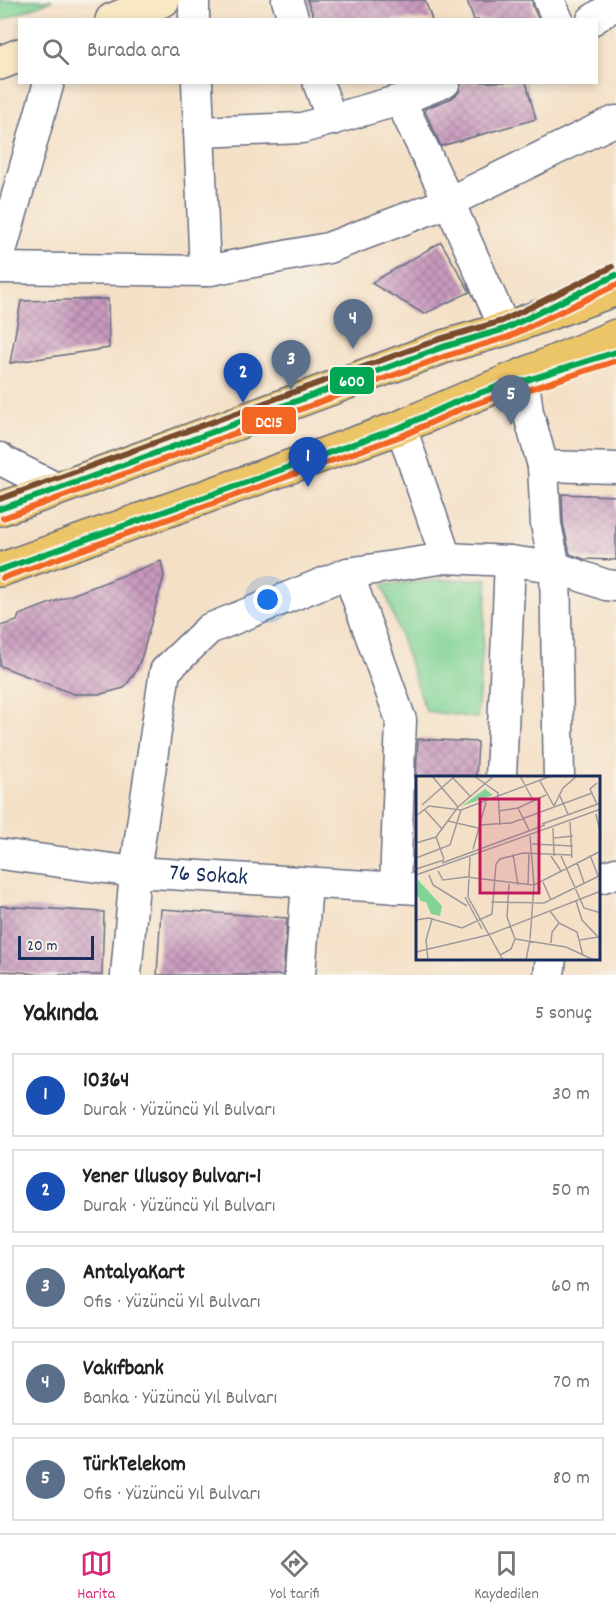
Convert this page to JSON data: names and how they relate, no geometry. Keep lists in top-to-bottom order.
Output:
{
  "streets": {
    "street": ["76 Sokak"]
  },
  "lines": ["transit line 600", "transit line DC15"],
  "scale_bar": "20 m",
  "page": {
    "search": "Burada ara",
    "pins": [
      "4",
      "3",
      "2",
      "5",
      "1"
    ],
    "scale": "20 m",
    "heading": ["Yakında", "5 sonuç"],
    "list": [
      {
        "mark": "1",
        "name": "10364",
        "note": "Durak · Yüzüncü Yıl Bulvarı",
        "value": "30 m"
      },
      {
        "mark": "2",
        "name": "Yener Ulusoy Bulvarı-1",
        "note": "Durak · Yüzüncü Yıl Bulvarı",
        "value": "50 m"
      },
      {
        "mark": "3",
        "name": "AntalyaKart",
        "note": "Ofis · Yüzüncü Yıl Bulvarı",
        "value": "60 m"
      },
      {
        "mark": "4",
        "name": "Vakıfbank",
        "note": "Banka · Yüzüncü Yıl Bulvarı",
        "value": "70 m"
      },
      {
        "mark": "5",
        "name": "TürkTelekom",
        "note": "Ofis · Yüzüncü Yıl Bulvarı",
        "value": "80 m"
      }
    ],
    "nav": ["Harita", "Yol tarifi", "Kaydedilen"]
  }
}
